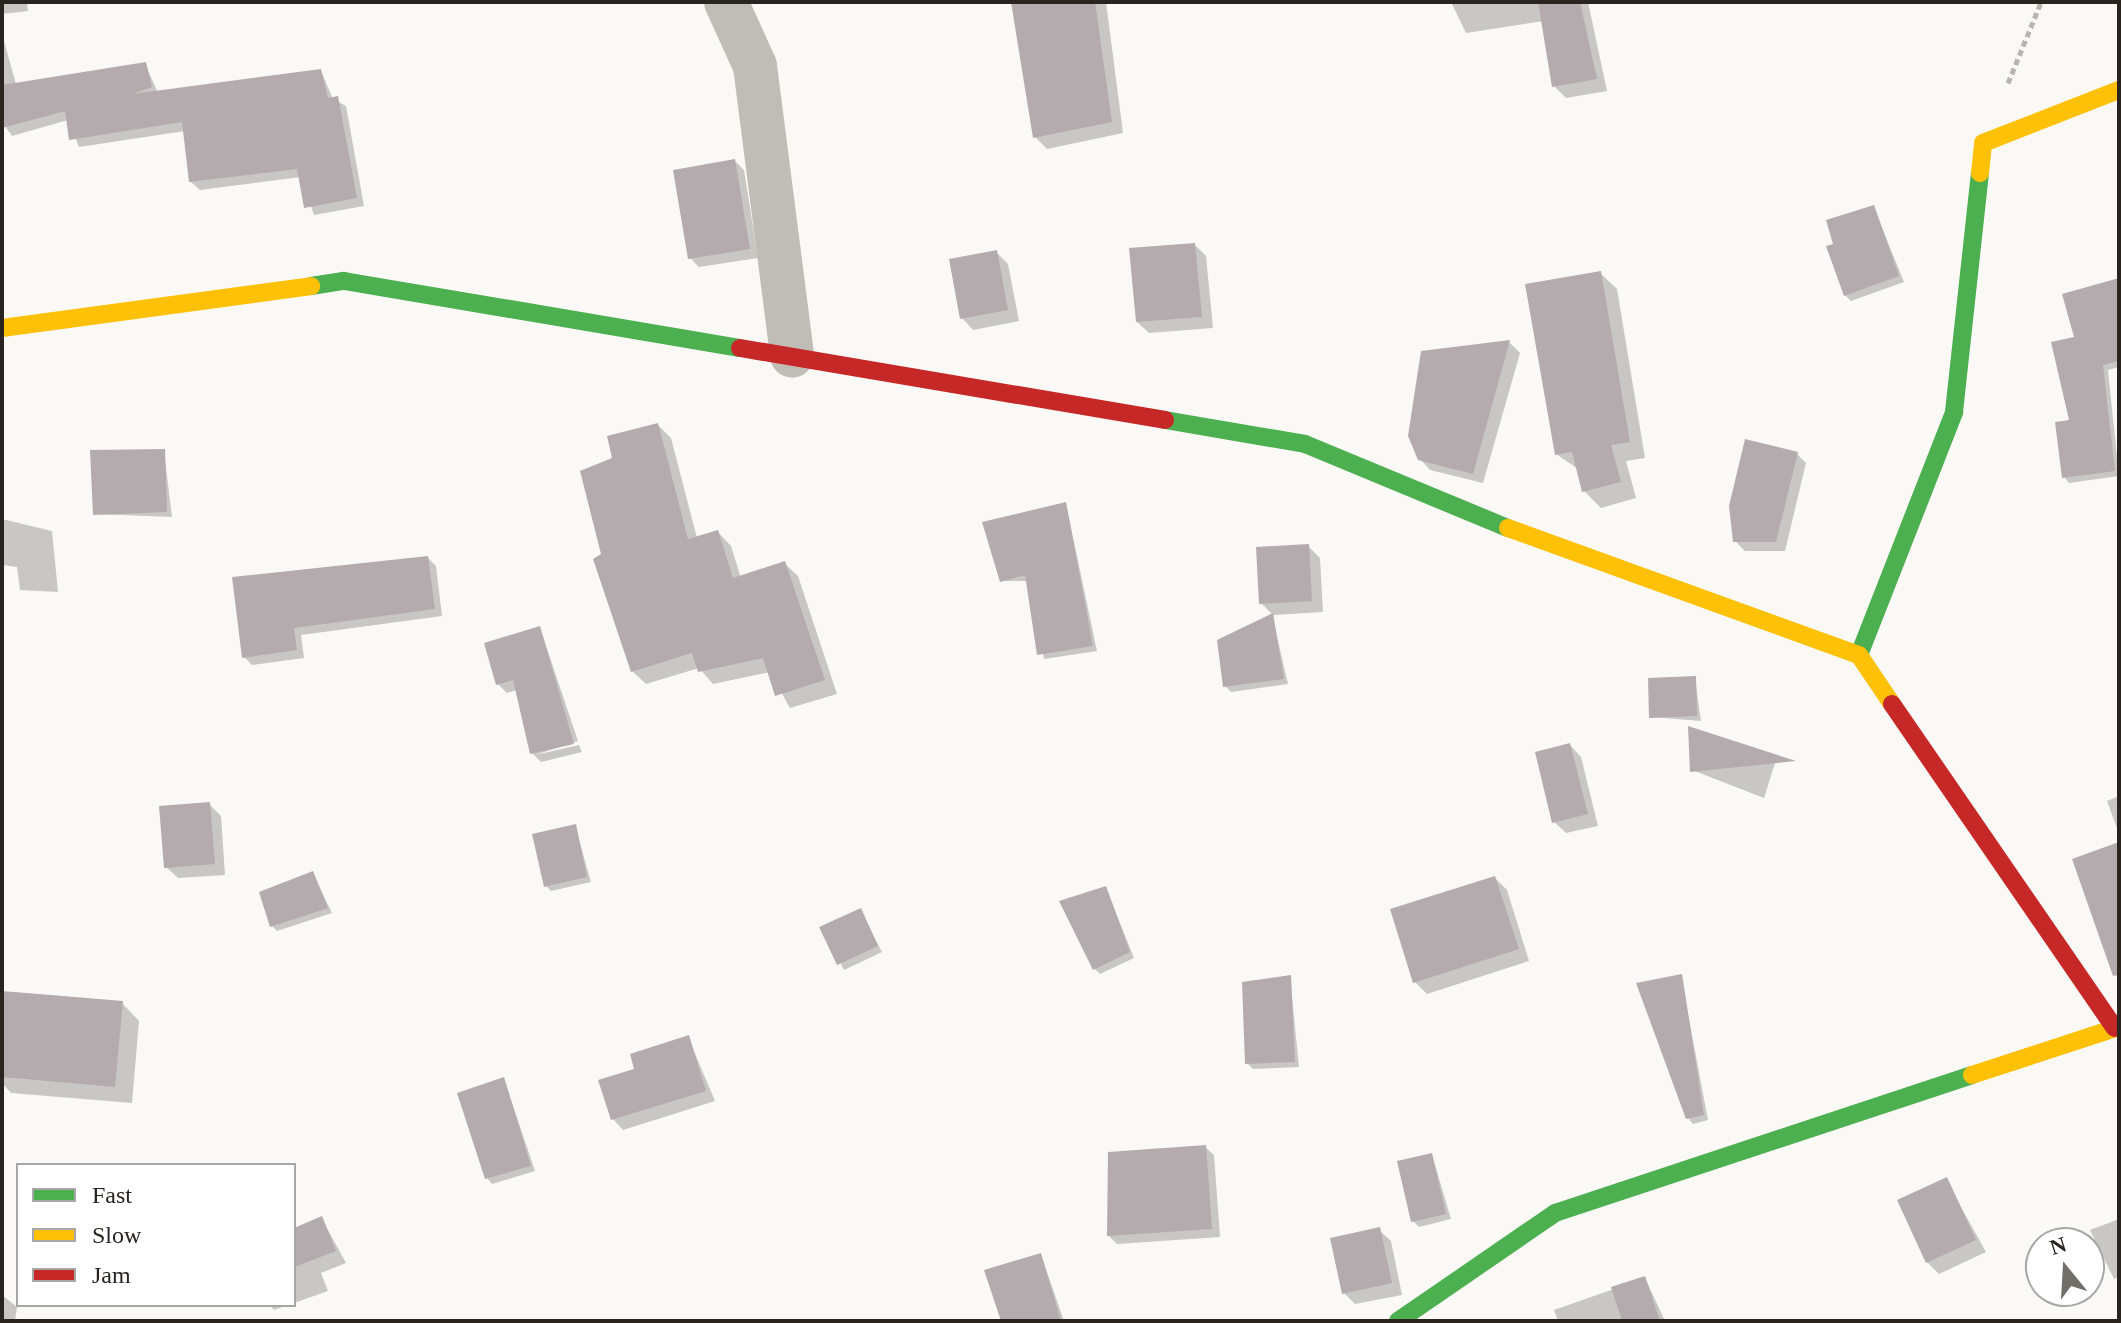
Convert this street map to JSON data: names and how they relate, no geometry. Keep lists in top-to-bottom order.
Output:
{
  "legend": ["Fast", "Slow", "Jam"],
  "north": "top"
}
